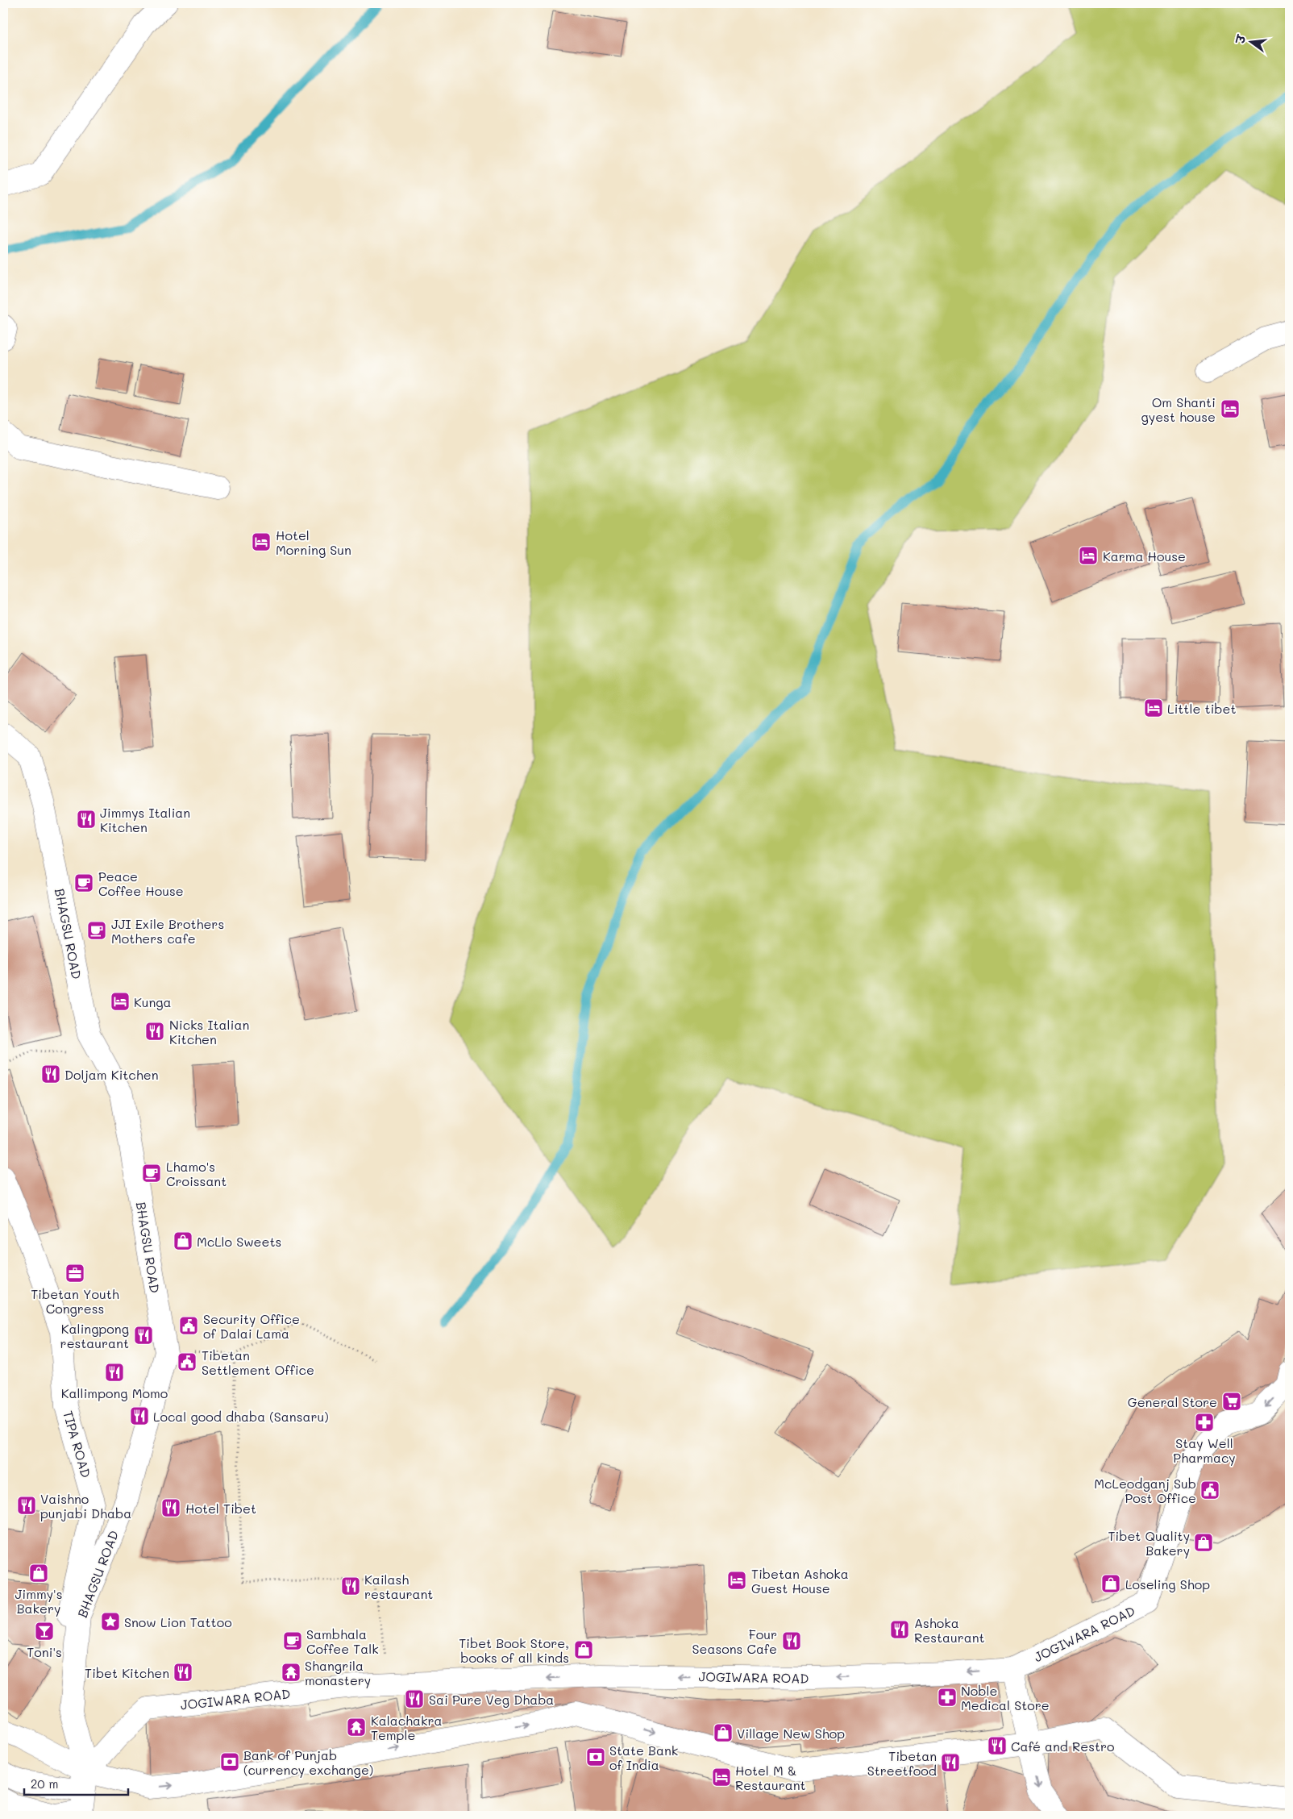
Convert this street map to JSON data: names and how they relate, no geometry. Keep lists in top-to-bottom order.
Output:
{
  "streets": {
    "street": ["BHAGSU ROAD", "TIPA ROAD", "JOGIWARA ROAD"]
  },
  "crossings": [
    ["BHAGSU ROAD", "TIPA ROAD"],
    ["BHAGSU ROAD", "JOGIWARA ROAD"]
  ],
  "places": {
    "hotel": [
      "Om Shanti gyest house",
      "Hotel Morning Sun",
      "Karma House",
      "Little tibet",
      "Kunga",
      "Tibetan Ashoka Guest House",
      "Hotel M & Restaurant"
    ],
    "restaurant": [
      "Jimmys Italian Kitchen",
      "Nicks Italian Kitchen",
      "Doljam Kitchen",
      "Kalingpong restaurant",
      "Kallimpong Momo",
      "Local good dhaba (Sansaru)",
      "Vaishno punjabi Dhaba",
      "Hotel Tibet",
      "Kailash restaurant",
      "Ashoka Restaurant",
      "Four Seasons Cafe",
      "Tibet Kitchen",
      "Sai Pure Veg Dhaba",
      "Café and Restro",
      "Tibetan Streetfood"
    ],
    "cafe": [
      "Peace Coffee House",
      "JJI Exile Brothers Mothers cafe",
      "Lhamo's Croissant",
      "Sambhala Coffee Talk"
    ],
    "shop": [
      "McLlo Sweets",
      "Tibet Quality Bakery",
      "Jimmy's Bakery",
      "Loseling Shop",
      "Tibet Book Store, books of all kinds",
      "Village New Shop"
    ],
    "office": ["Tibetan Youth Congress"],
    "public building": ["Security Office of Dalai Lama", "Tibetan Settlement Office", "McLeodganj Sub Post Office"],
    "supermarket": ["General Store"],
    "pharmacy": ["Stay Well Pharmacy", "Noble Medical Store"],
    "place": ["Snow Lion Tattoo"],
    "bar": ["Toni's"],
    "temple": ["Shangrila monastery", "Kalachakra Temple"],
    "bank": ["State Bank of India", "Bank of Punjab (currency exchange)"]
  },
  "scale_bar": "20 m",
  "north": "left"
}
